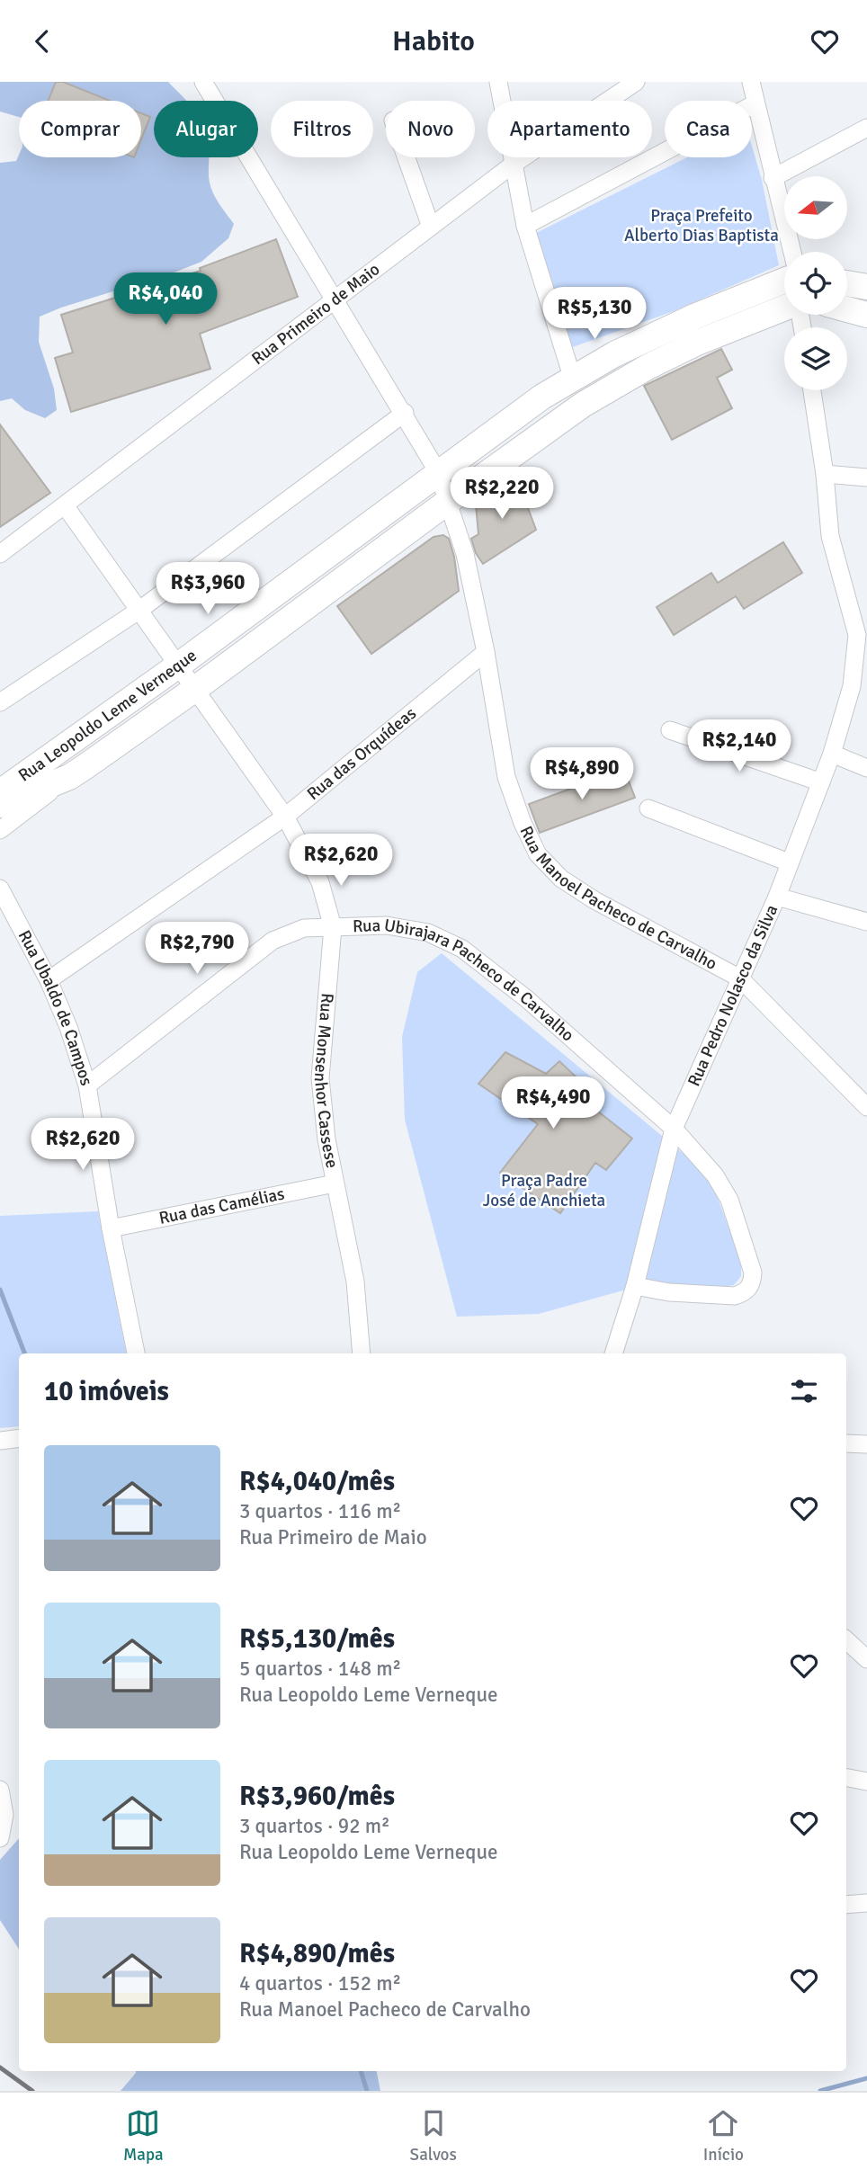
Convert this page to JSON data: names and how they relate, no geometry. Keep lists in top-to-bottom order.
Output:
{
  "streets": {
    "main road": ["Rua Leopoldo Leme Verneque"],
    "street": [
      "Rua Primeiro de Maio",
      "Rua das Orquídeas",
      "Rua Manoel Pacheco de Carvalho",
      "Rua Ubirajara Pacheco de Carvalho",
      "Rua Pedro Nolasco da Silva",
      "Rua Ubaldo de Campos",
      "Rua Monsenhor Cassese",
      "Rua das Camélias"
    ]
  },
  "crossings": [
    ["Rua Primeiro de Maio", "Rua Manoel Pacheco de Carvalho"],
    ["Rua Primeiro de Maio", "Rua Monsenhor Cassese"],
    ["Rua Leopoldo Leme Verneque", "Rua Manoel Pacheco de Carvalho"],
    ["Rua Leopoldo Leme Verneque", "Rua Monsenhor Cassese"],
    ["Rua das Orquídeas", "Rua Manoel Pacheco de Carvalho"],
    ["Rua das Orquídeas", "Rua Ubaldo de Campos"],
    ["Rua das Orquídeas", "Rua Monsenhor Cassese"],
    ["Rua Manoel Pacheco de Carvalho", "Rua Pedro Nolasco da Silva"],
    ["Rua Ubirajara Pacheco de Carvalho", "Rua Pedro Nolasco da Silva"],
    ["Rua Ubirajara Pacheco de Carvalho", "Rua Ubaldo de Campos"],
    ["Rua Ubirajara Pacheco de Carvalho", "Rua Monsenhor Cassese"],
    ["Rua Ubaldo de Campos", "Rua das Camélias"],
    ["Rua Monsenhor Cassese", "Rua das Camélias"]
  ],
  "parks": ["Praça Prefeito Alberto Dias Baptista", "Praça Padre José de Anchieta"],
  "north": "left",
  "page": {
    "header": "Habito",
    "chip": [
      "Comprar",
      "Alugar",
      "Filtros",
      "Novo",
      "Apartamento",
      "Casa"
    ],
    "price": [
      "R$4,040",
      "R$5,130",
      "R$2,220",
      "R$3,960",
      "R$2,140",
      "R$4,890",
      "R$2,620",
      "R$2,790",
      "R$4,490",
      "R$2,620"
    ],
    "heading": "10 imóveis",
    "list": [
      {
        "name": "R$4,040/mês",
        "note": "3 quartos · 116 m² · Rua Primeiro de Maio"
      },
      {
        "name": "R$5,130/mês",
        "note": "5 quartos · 148 m² · Rua Leopoldo Leme Verneque"
      },
      {
        "name": "R$3,960/mês",
        "note": "3 quartos · 92 m² · Rua Leopoldo Leme Verneque"
      },
      {
        "name": "R$4,890/mês",
        "note": "4 quartos · 152 m² · Rua Manoel Pacheco de Carvalho"
      }
    ],
    "tabs": ["Mapa", "Salvos", "Início"]
  }
}
